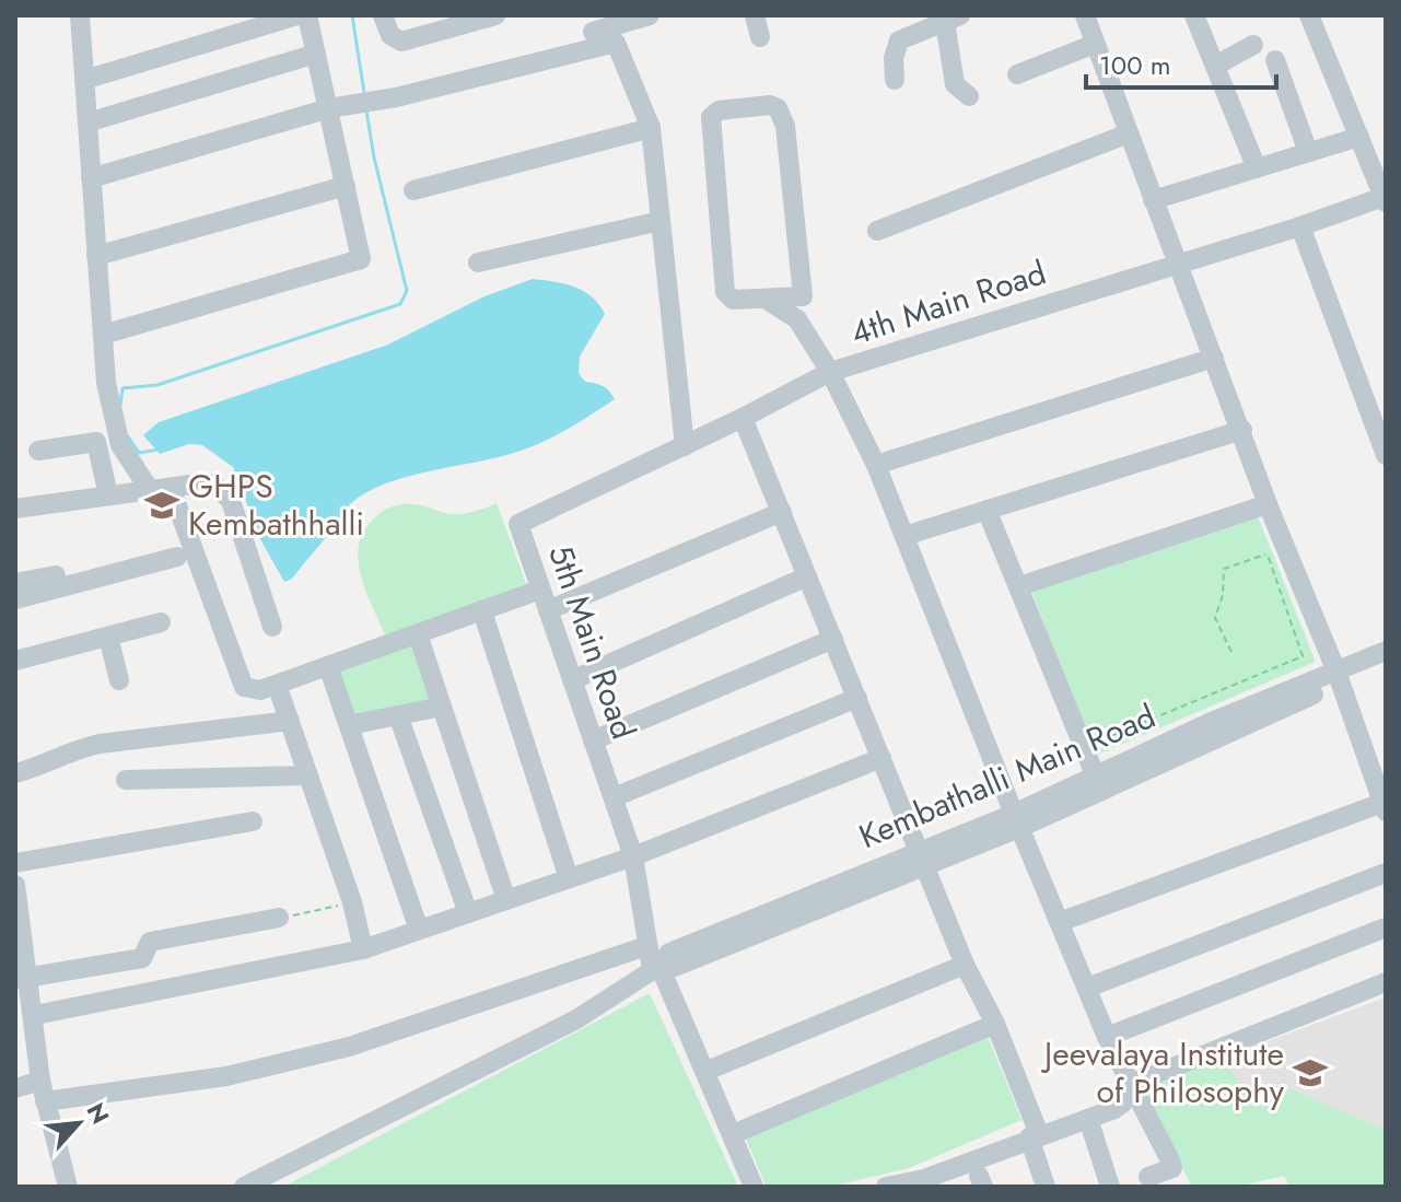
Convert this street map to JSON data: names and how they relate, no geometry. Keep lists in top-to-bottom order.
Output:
{
  "streets": {
    "street": ["4th Main Road", "5th Main Road", "Kembathalli Main Road"]
  },
  "crossings": [
    ["4th Main Road", "5th Main Road"],
    ["5th Main Road", "Kembathalli Main Road"]
  ],
  "places": {
    "school or university": ["GHPS Kembathhalli", "Jeevalaya Institute of Philosophy"]
  },
  "scale_bar": "100 m",
  "north": "top right"
}
